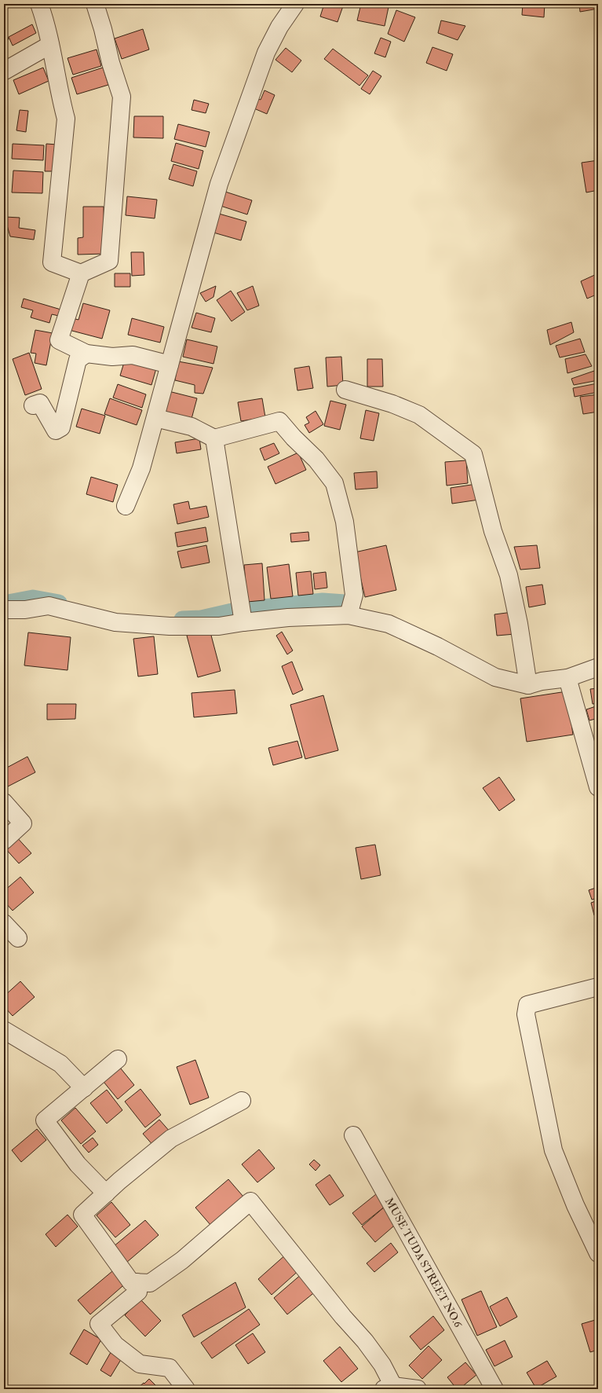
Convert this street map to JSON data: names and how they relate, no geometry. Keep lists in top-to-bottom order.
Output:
{
  "streets": {
    "street": ["MUSE TUDA STREET NO.6"]
  }
}
